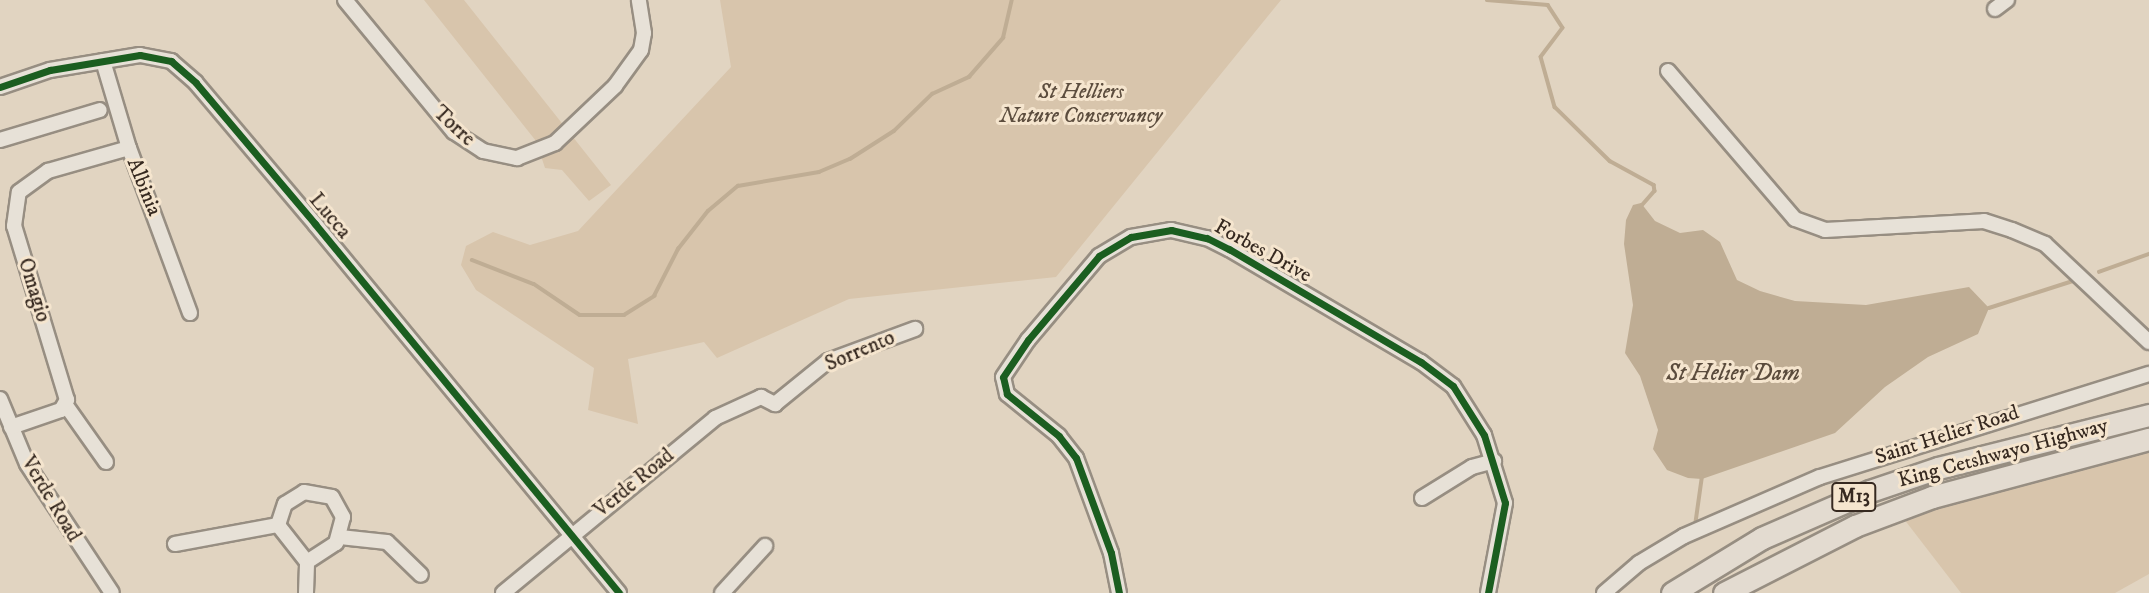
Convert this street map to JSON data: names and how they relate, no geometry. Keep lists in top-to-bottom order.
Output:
{
  "streets": {
    "highway": ["King Cetshwayo Highway", "M13"],
    "street": [
      "Torre",
      "Albinia",
      "Lucca",
      "Forbes Drive",
      "Omagio",
      "Sorrento",
      "Saint Helier Road",
      "Verde Road"
    ]
  },
  "crossings": [
    ["Albinia", "Lucca"],
    ["Albinia", "Omagio"],
    ["Lucca", "Verde Road"],
    ["Sorrento", "Verde Road"]
  ],
  "water": ["St Helier Dam"],
  "parks": ["St Helliers Nature Conservancy"]
}
